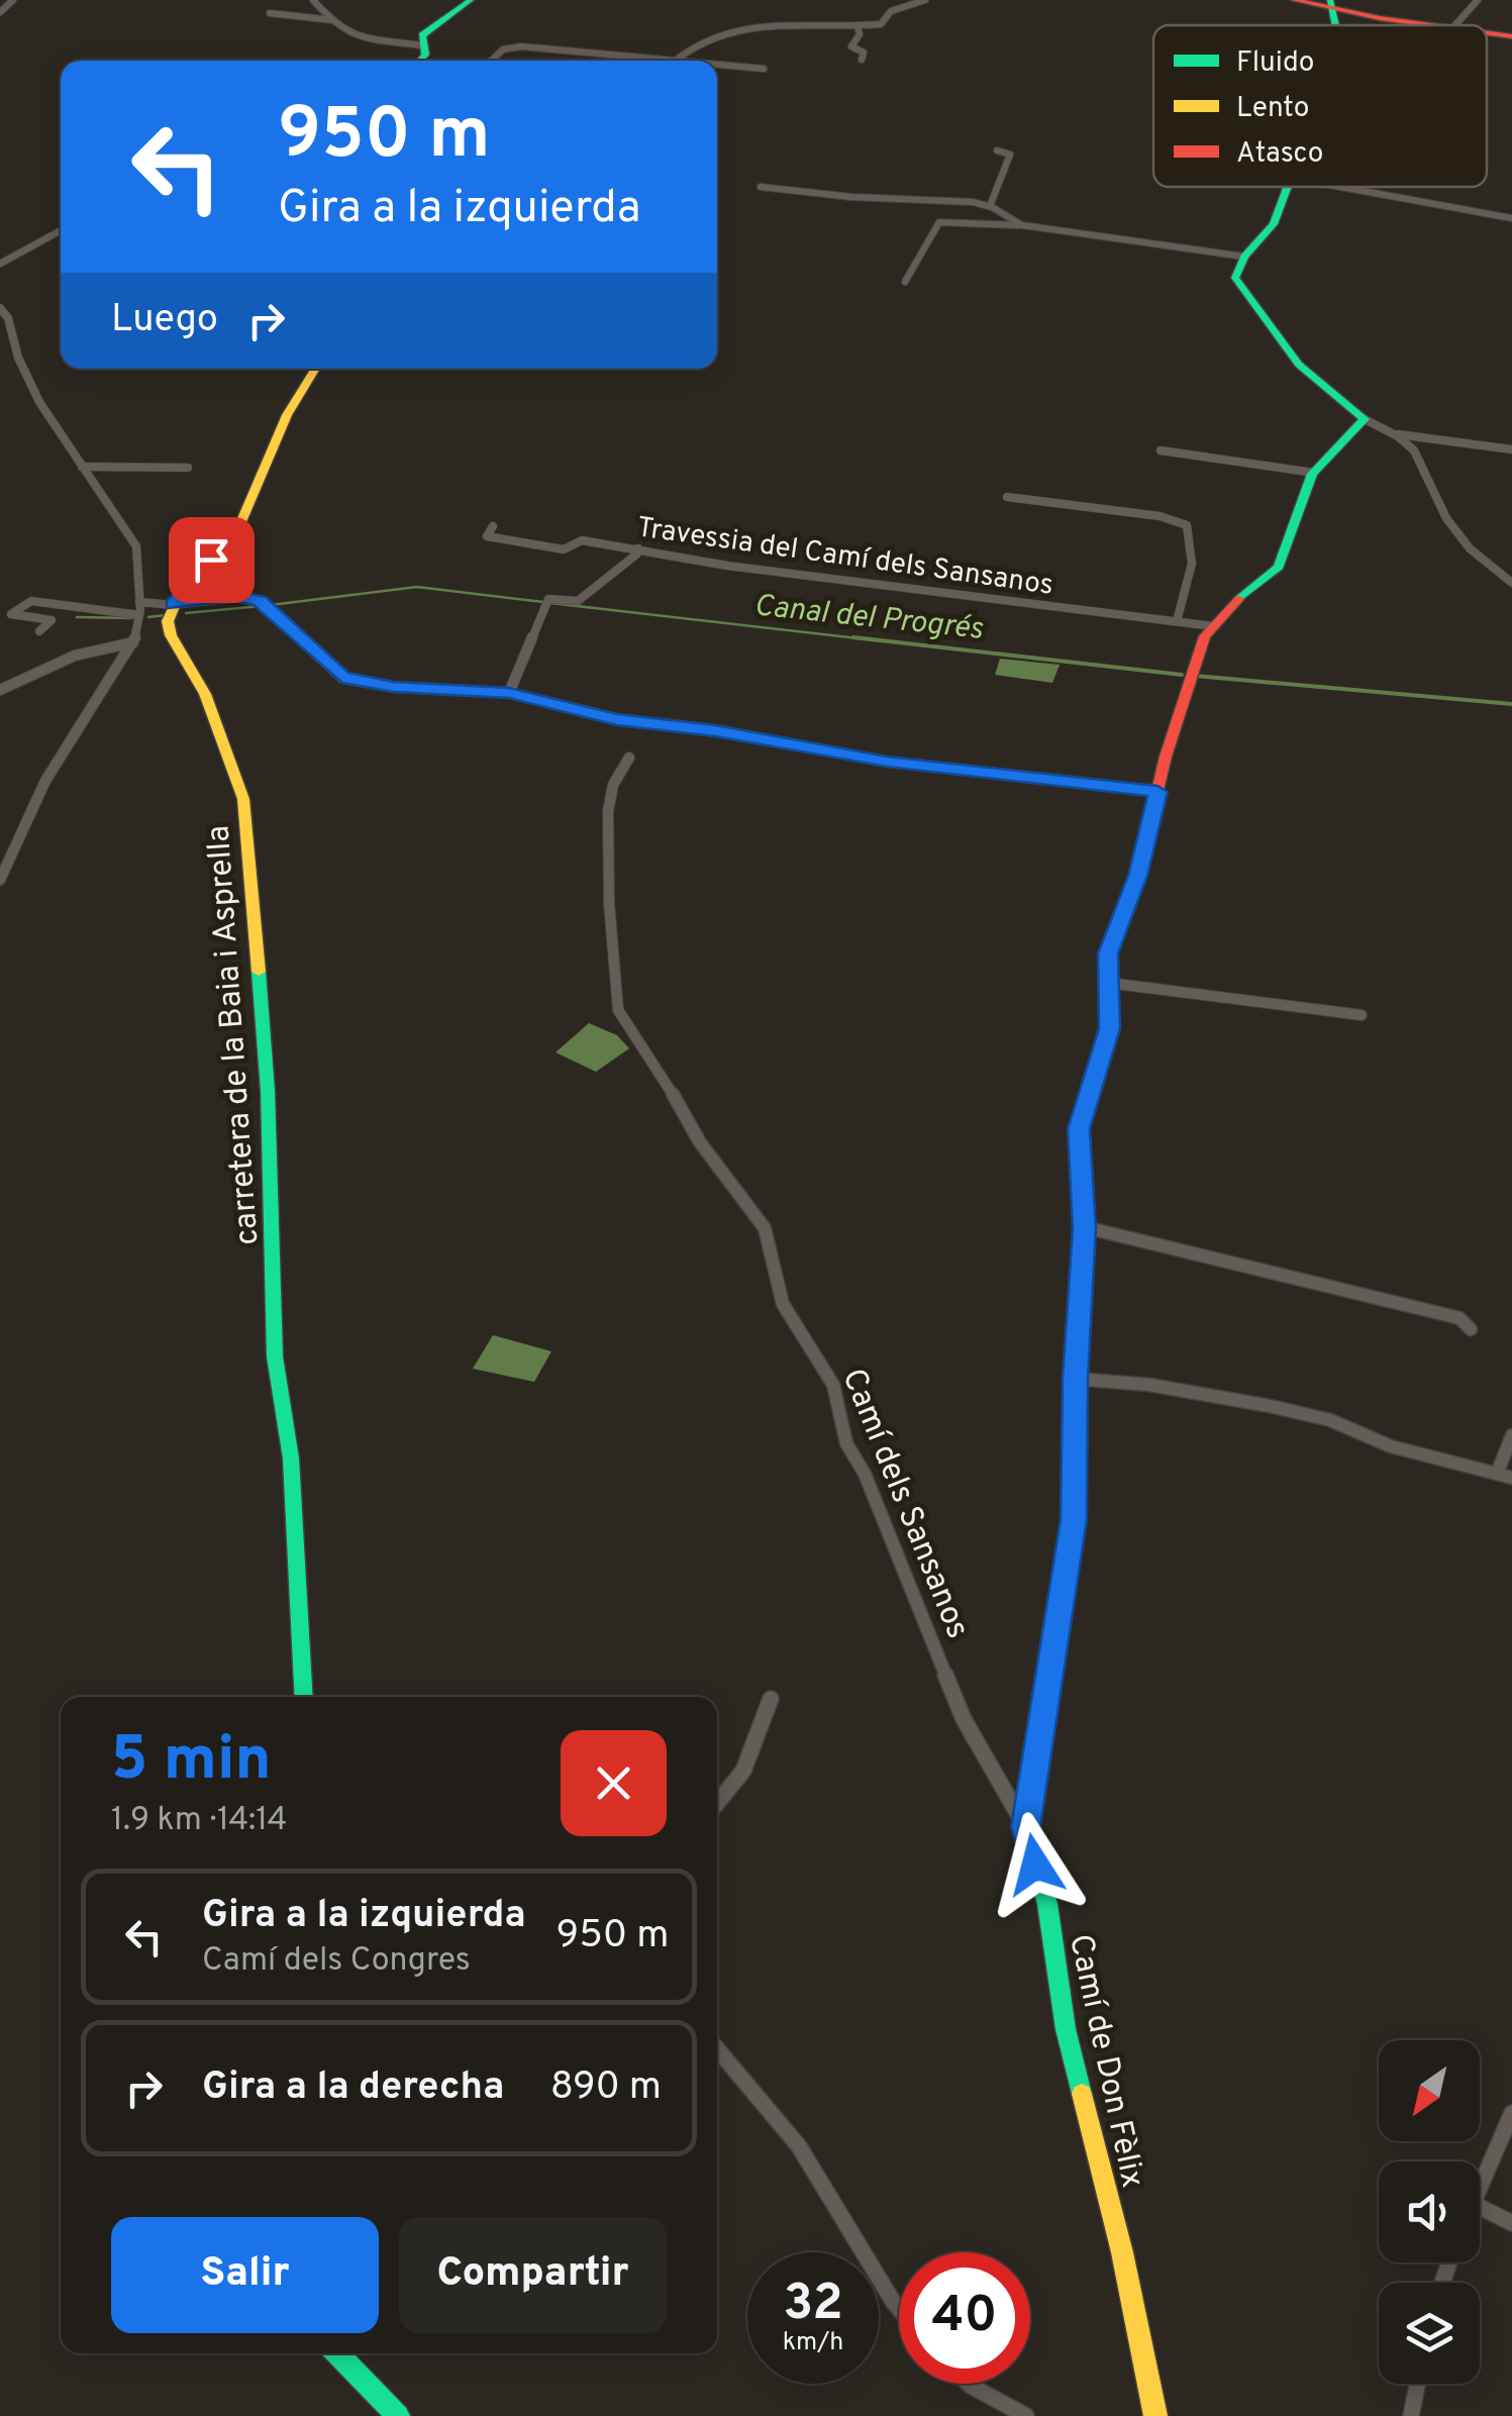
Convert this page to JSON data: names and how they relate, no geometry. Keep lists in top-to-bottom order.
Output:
{
  "streets": {
    "street": [
      "Travessia del Camí dels Sansanos",
      "carretera de la Baia i Asprella",
      "Camí dels Sansanos",
      "Camí de Don Fèlix"
    ]
  },
  "crossings": [
    ["Travessia del Camí dels Sansanos", "Camí de Don Fèlix"],
    ["Camí dels Sansanos", "Camí de Don Fèlix"]
  ],
  "water": ["Canal del Progrés"],
  "legend": ["Fluido", "Lento", "Atasco"],
  "north": "bottom left",
  "page": {
    "turn": ["950 m", "Gira a la izquierda"],
    "then": "Luego",
    "heading": ["5 min", "1.9 km · 14:14"],
    "list": [
      {
        "name": "Gira a la izquierda",
        "note": "Camí dels Congres",
        "value": "950 m"
      },
      {
        "name": "Gira a la derecha",
        "value": "890 m"
      }
    ],
    "buttons": ["Salir", "Compartir"],
    "speed": "32 km/h",
    "limit": "40"
  }
}
